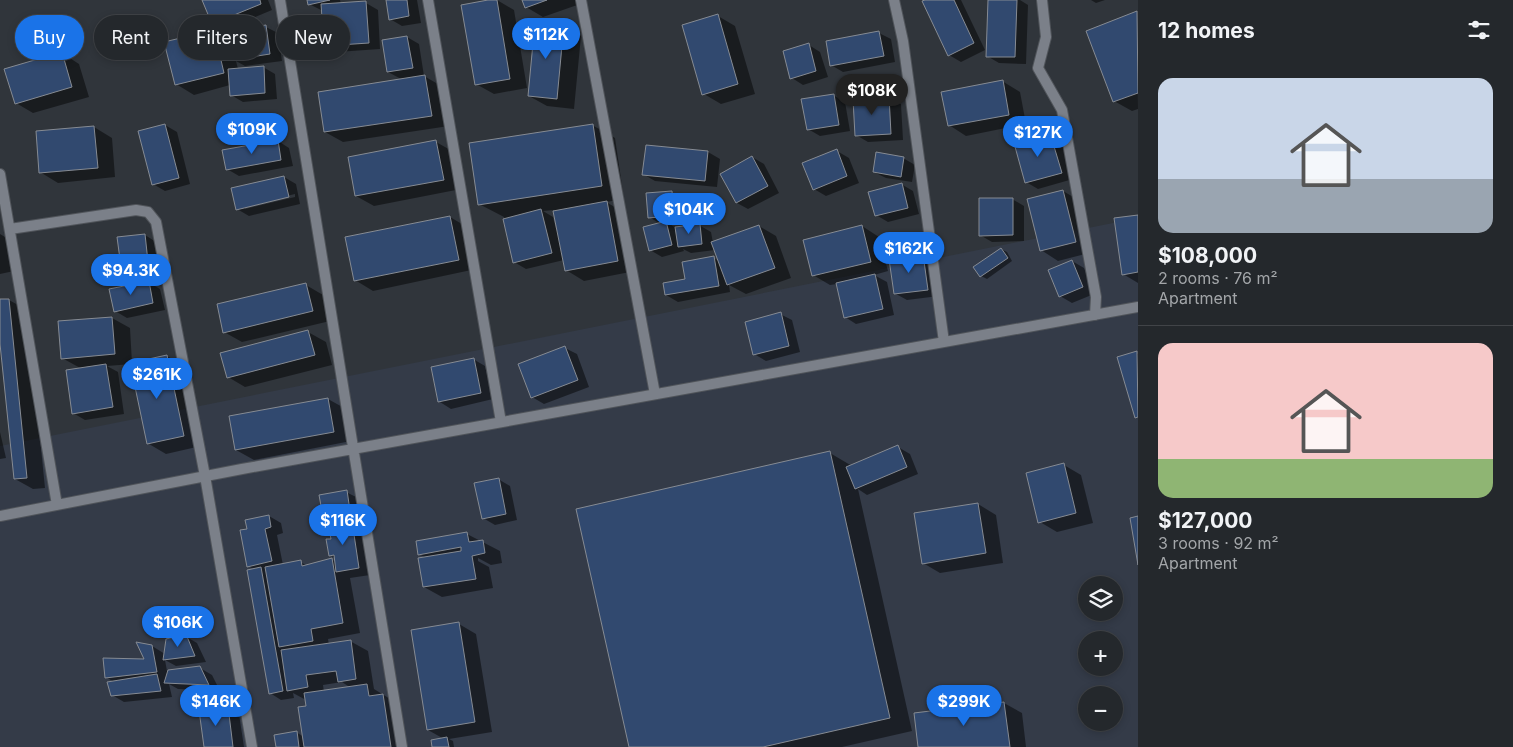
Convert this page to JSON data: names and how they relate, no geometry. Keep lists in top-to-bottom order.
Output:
{
  "page": {
    "heading": "12 homes",
    "chip": [
      "Buy",
      "Rent",
      "Filters",
      "New"
    ],
    "price": [
      "$112K",
      "$108K",
      "$109K",
      "$127K",
      "$104K",
      "$162K",
      "$94.3K",
      "$261K",
      "$116K",
      "$106K",
      "$146K",
      "$299K"
    ],
    "list": [
      {
        "name": "$108,000",
        "note": "2 rooms · 76 m² · Apartment"
      },
      {
        "name": "$127,000",
        "note": "3 rooms · 92 m² · Apartment"
      }
    ],
    "map_buttons": ["+", "−"]
  }
}
